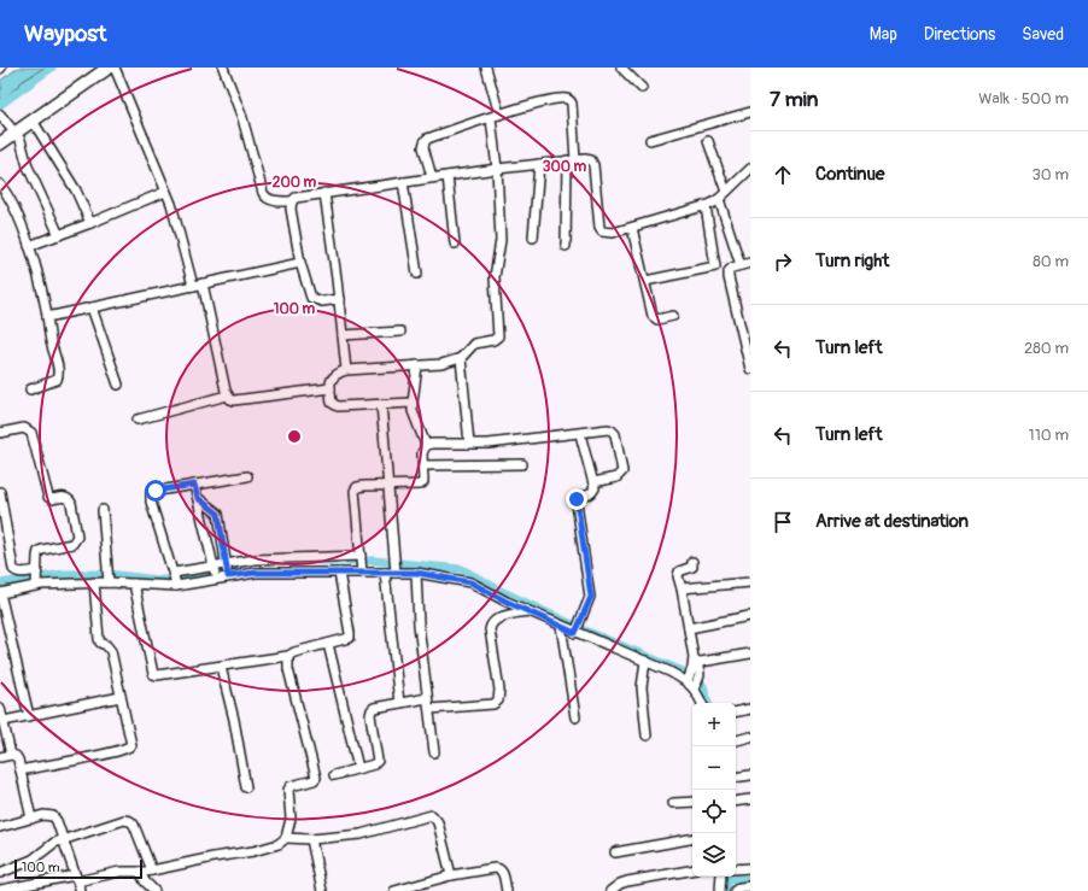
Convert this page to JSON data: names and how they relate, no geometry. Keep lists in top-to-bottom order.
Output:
{
  "scale_bar": "100 m",
  "page": {
    "header": "Waypost",
    "nav": ["Map", "Directions", "Saved"],
    "heading": ["7 min", "Walk · 500 m"],
    "list": [
      ["Continue", "30 m"],
      ["Turn right", "80 m"],
      ["Turn left", "280 m"],
      ["Turn left", "110 m"],
      "Arrive at destination"
    ],
    "map_buttons": ["+", "−"],
    "scale": "100 m"
  },
  "rings": ["300 m", "200 m", "100 m"]
}
